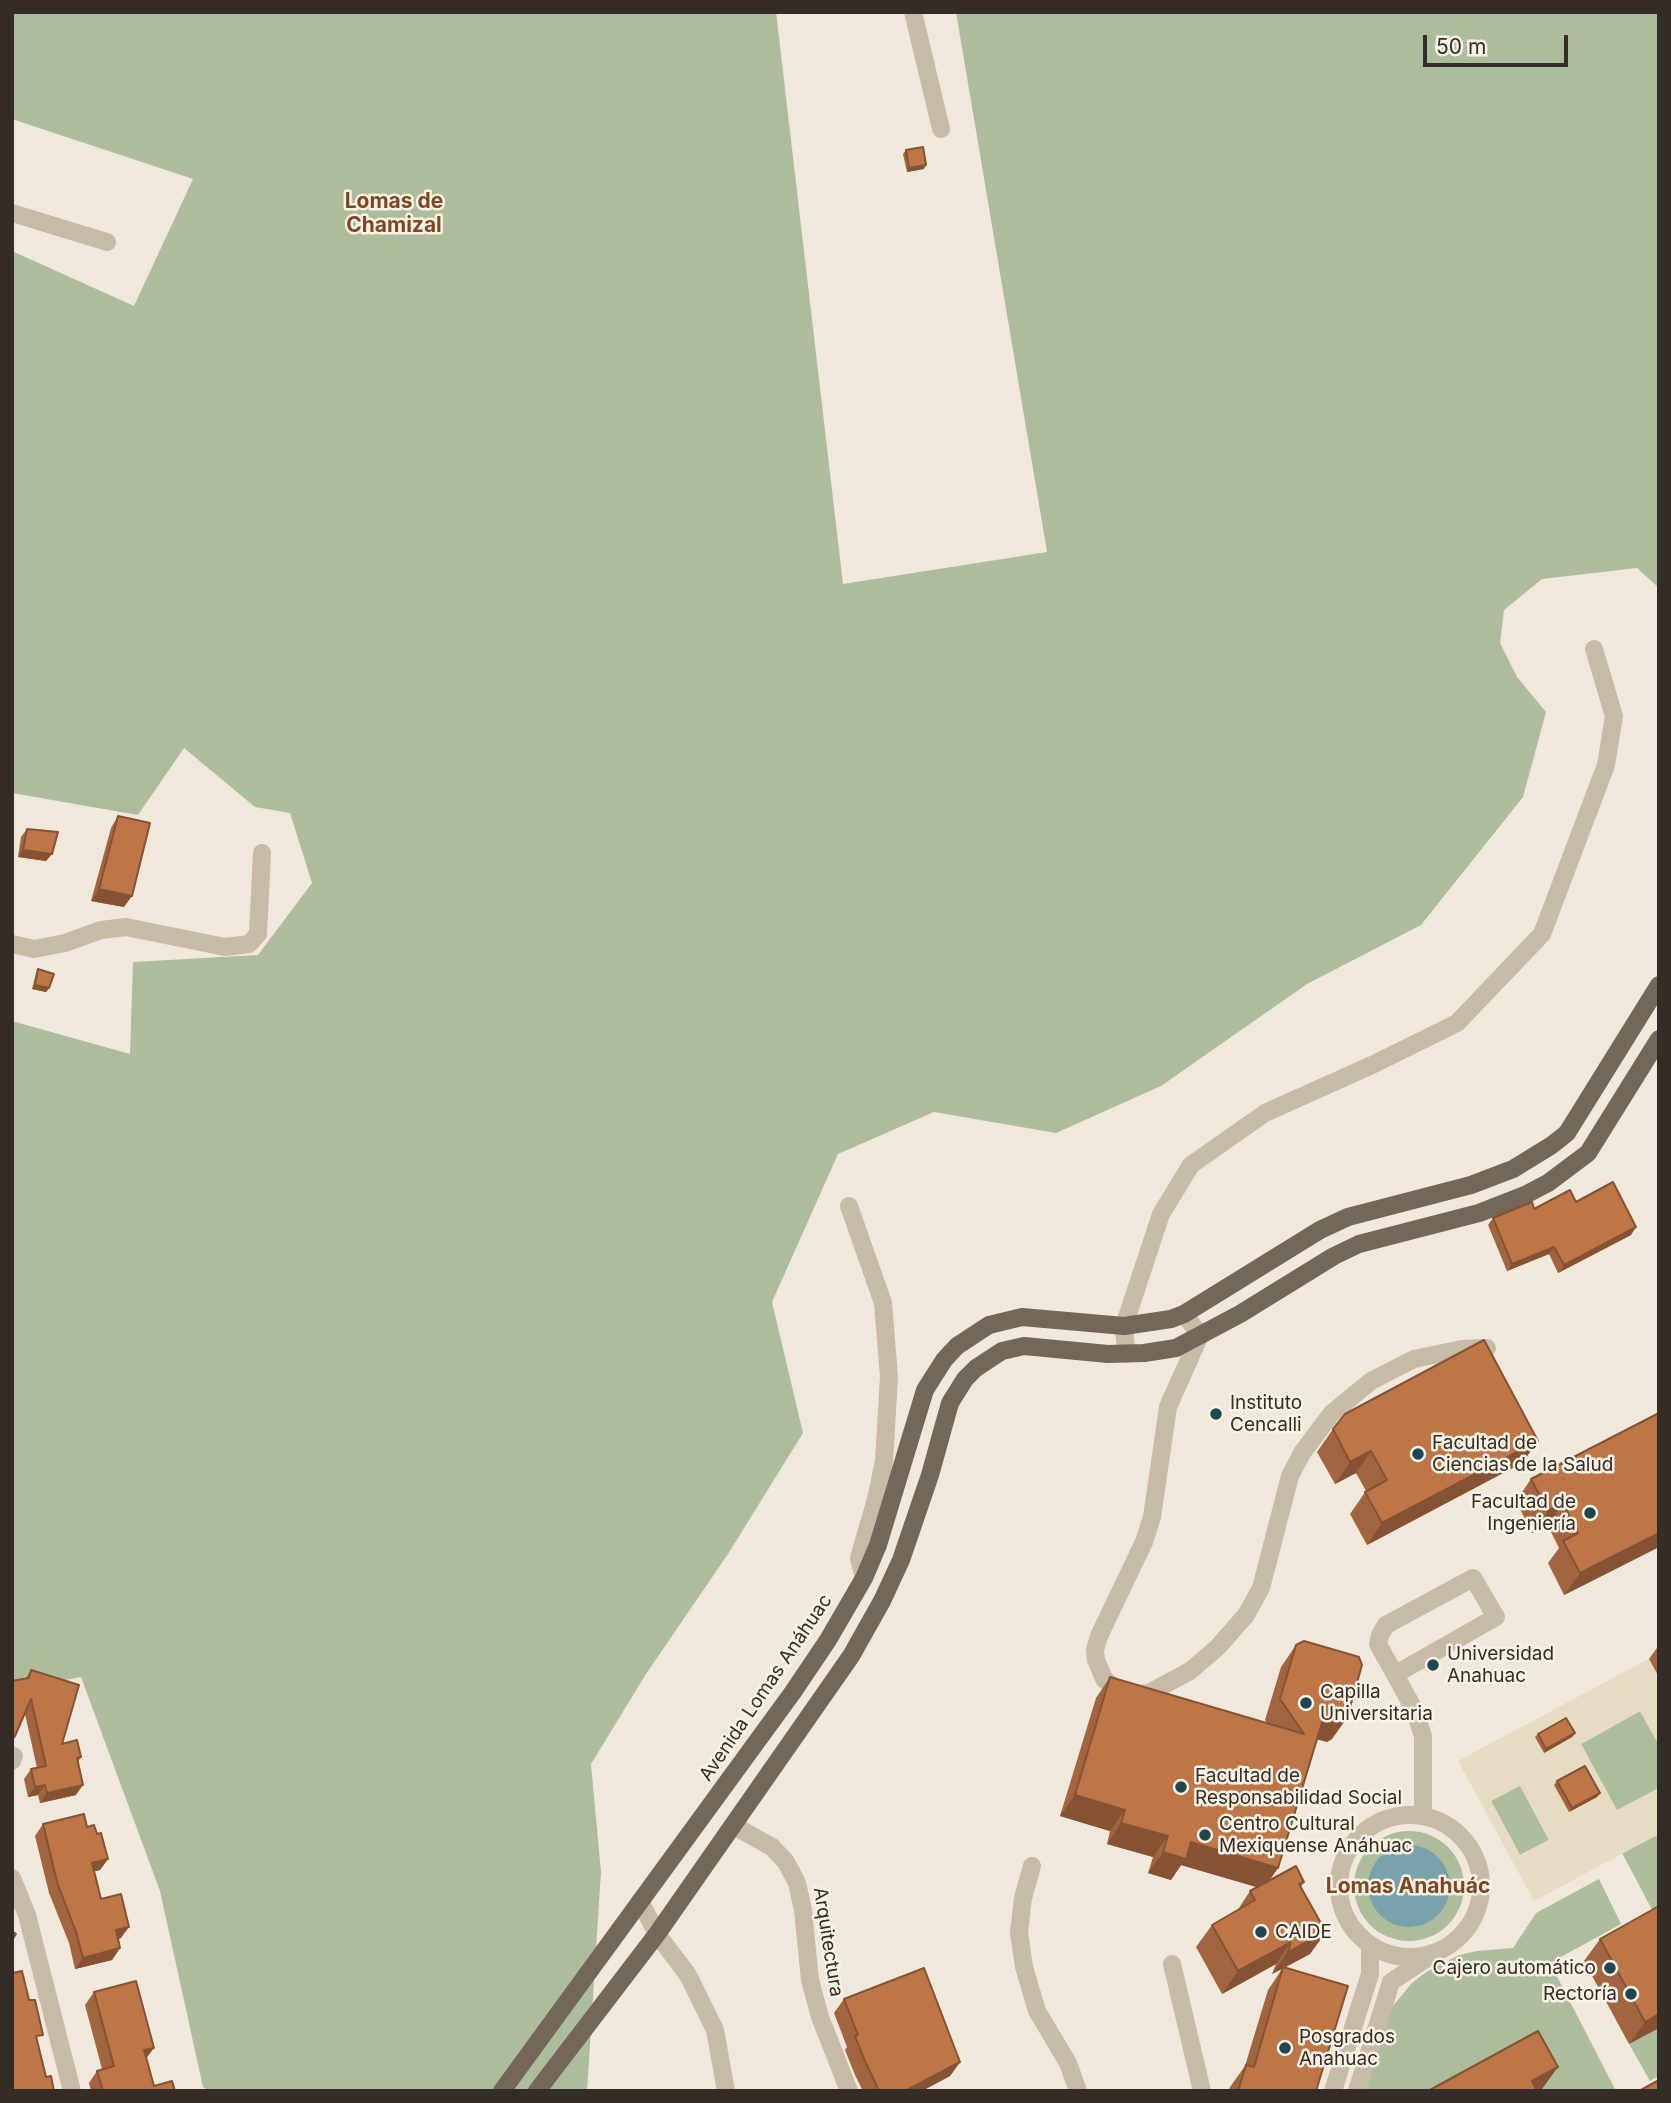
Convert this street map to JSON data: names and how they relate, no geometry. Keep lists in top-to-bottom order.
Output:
{
  "streets": {
    "main road": ["Avenida Lomas Anáhuac"],
    "street": ["Arquitectura"]
  },
  "districts": ["Lomas de Chamizal", "Lomas Anahuác"],
  "places": [
    "Instituto Cencalli",
    "Facultad de Ciencias de la Salud",
    "Facultad de Ingeniería",
    "Universidad Anahuac",
    "Capilla Universitaria",
    "Facultad de Responsabilidad Social",
    "Centro Cultural Mexiquense Anáhuac",
    "CAIDE",
    "Cajero automático",
    "Rectoría",
    "Posgrados Anahuac"
  ],
  "scale_bar": "50 m"
}
